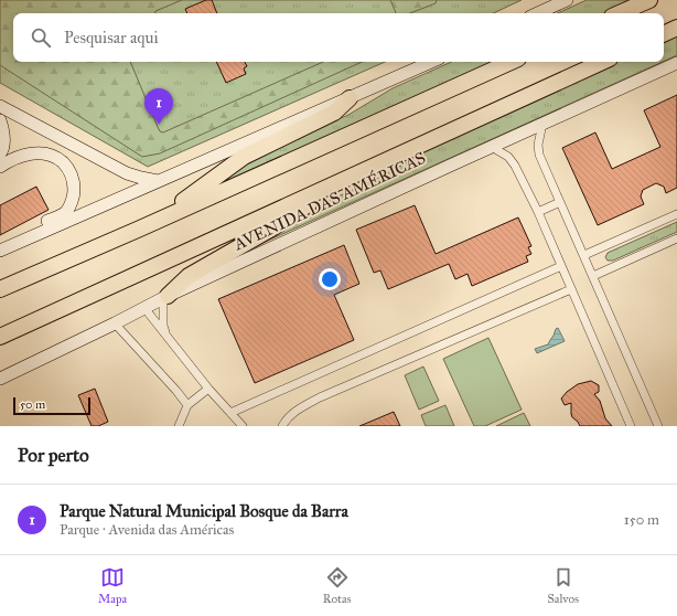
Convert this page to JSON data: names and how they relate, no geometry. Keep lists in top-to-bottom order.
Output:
{
  "streets": {
    "highway": ["AVENIDA DAS AMÉRICAS"]
  },
  "scale_bar": "50 m",
  "page": {
    "search": "Pesquisar aqui",
    "pins": "1",
    "scale": "50 m",
    "heading": "Por perto",
    "list": [
      {
        "mark": "1",
        "name": "Parque Natural Municipal Bosque da Barra",
        "note": "Parque · Avenida das Américas",
        "value": "150 m"
      }
    ],
    "nav": ["Mapa", "Rotas", "Salvos"]
  }
}
